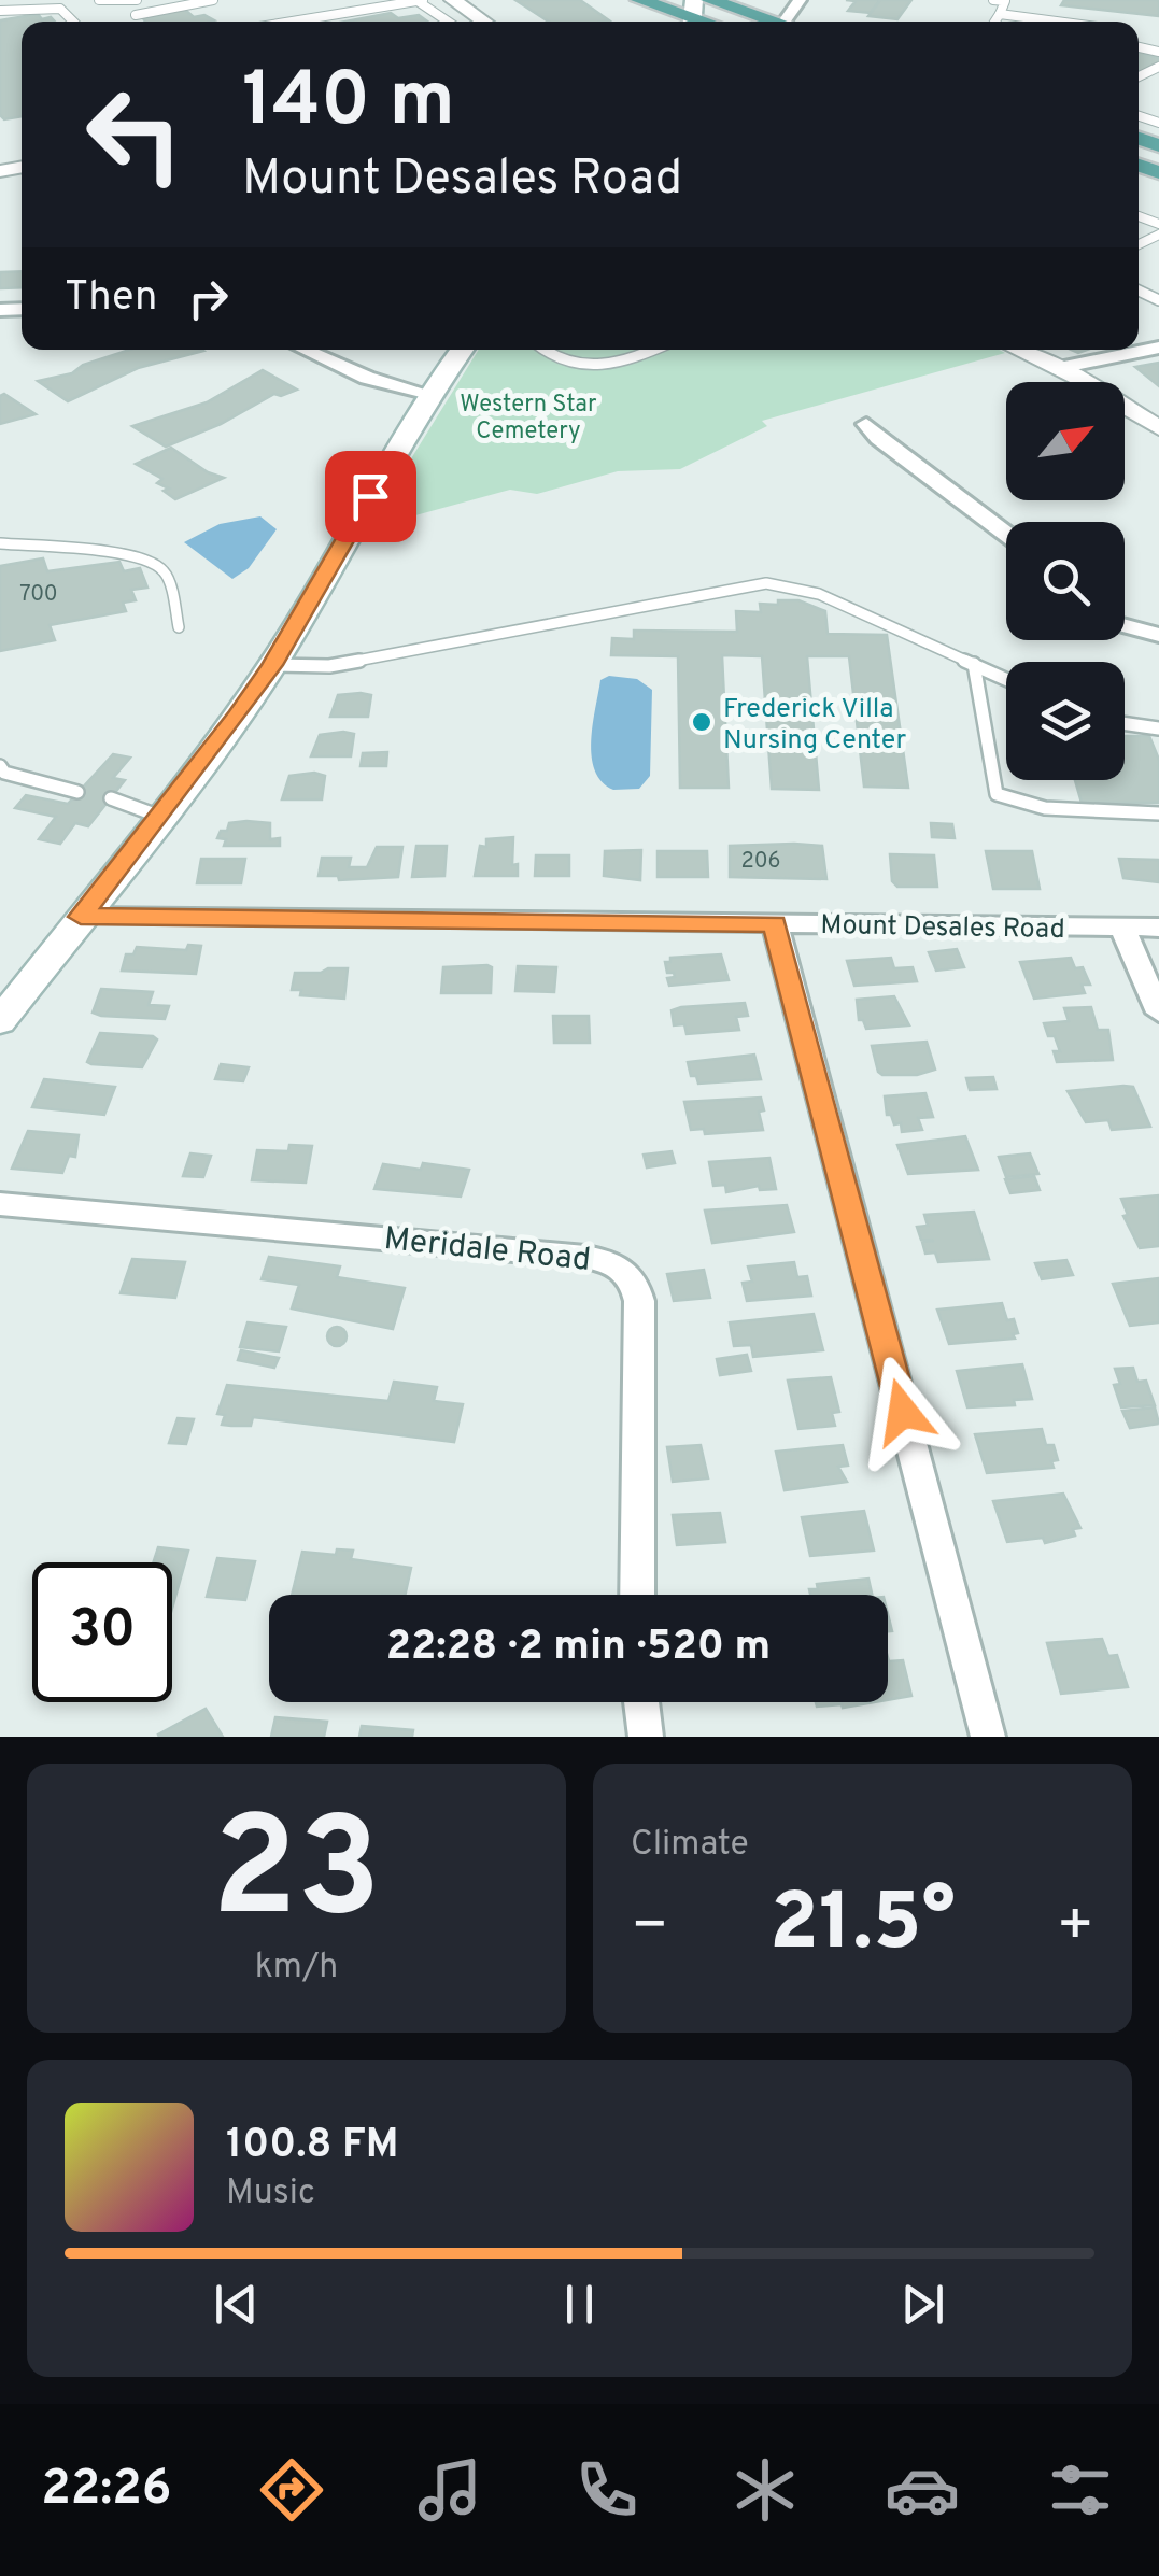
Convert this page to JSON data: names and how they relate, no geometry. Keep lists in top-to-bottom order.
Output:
{
  "streets": {
    "street": ["Mount Desales Road", "Meridale Road"]
  },
  "parks": ["Western Star Cemetery"],
  "places": ["Frederick Villa Nursing Center"],
  "house_numbers": ["700", "206"],
  "north": "top right",
  "page": {
    "turn": ["140 m", "Mount Desales Road"],
    "then": "Then",
    "limit": "30",
    "trip": "22:28 · 2 min · 520 m",
    "tile": [
      ["23", "km/h"],
      "Climate"
    ],
    "heat": ["−", "21.5°", "+"],
    "song": ["100.8 FM", "Music"],
    "tabs": "22:26"
  }
}
